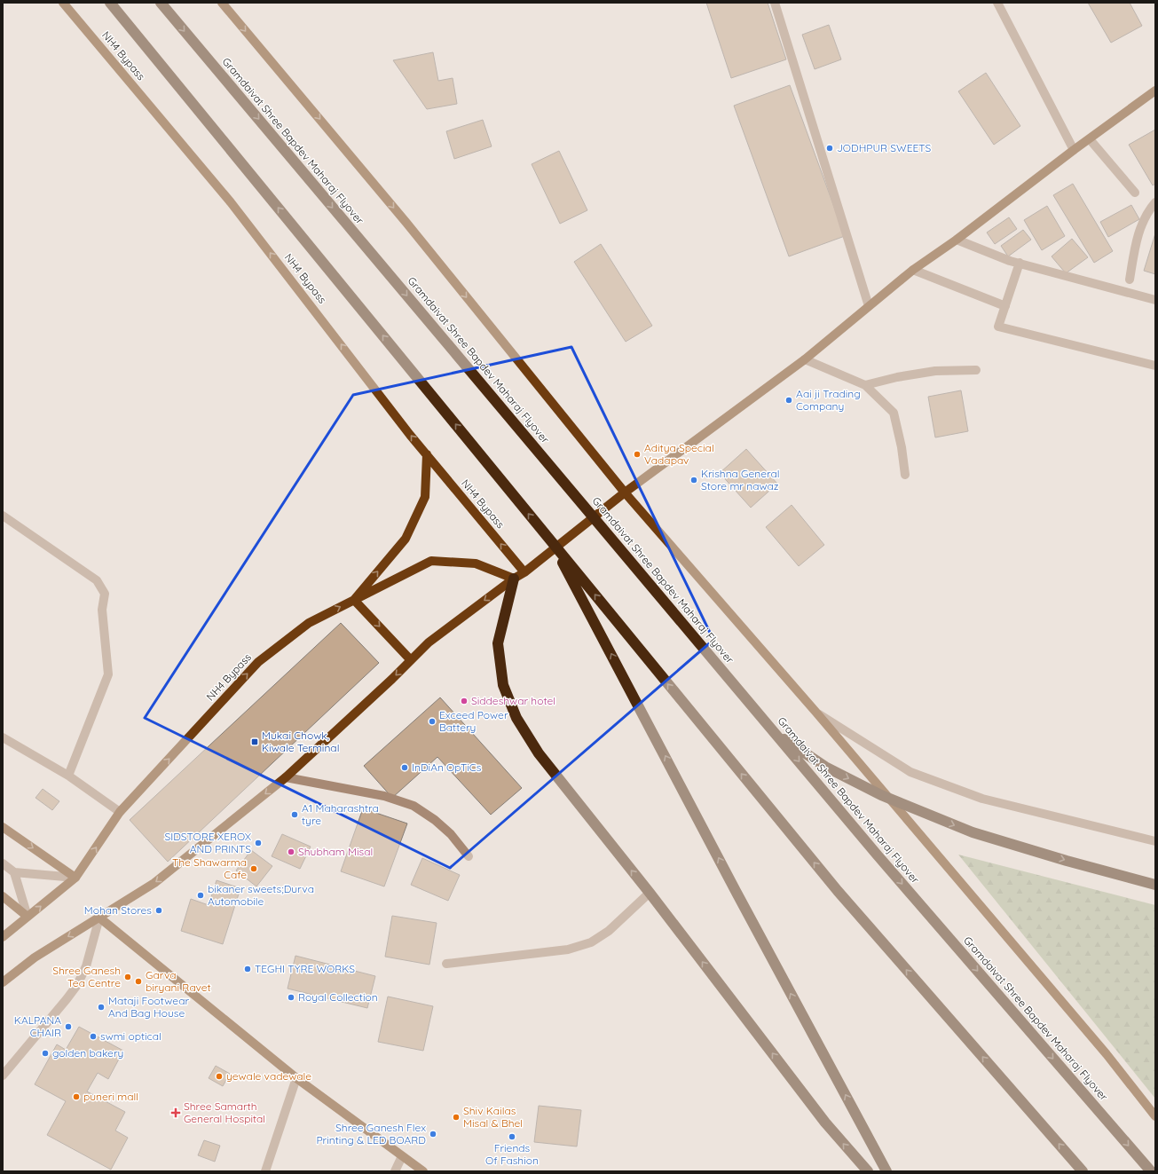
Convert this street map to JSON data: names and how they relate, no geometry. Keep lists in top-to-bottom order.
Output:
{
  "streets": {
    "highway": ["Gramdaivat Shree Bapdev Maharaj Flyover"],
    "main road": ["NH4 Bypass"]
  },
  "places": {
    "other": [
      "JODHPUR SWEETS",
      "Aai ji Trading Company",
      "Aditya Special Vadapav",
      "Krishna General Store mr nawaz",
      "Siddeshwar hotel",
      "Exceed Power Battery",
      "InDiAn OpTiCs",
      "A1 Maharashtra tyre",
      "SIDSTORE XEROX AND PRINTS",
      "Shubham Misal",
      "The Shawarma Cafe",
      "bikaner sweets;Durva Automobile",
      "Mohan Stores",
      "TEGHI TYRE WORKS",
      "Shree Ganesh Tea Centre",
      "Garva biryani Ravet",
      "Royal Collection",
      "Mataji Footwear And Bag House",
      "KALPANA CHAIR",
      "swmi optical",
      "golden bakery",
      "yewale vadewale",
      "puneri mall",
      "Shiv Kailas Misal & Bhel",
      "Shree Ganesh Flex Printing & LED BOARD",
      "Friends Of Fashion"
    ],
    "transit": ["Mukai Chowk, Kiwale Terminal"],
    "health": ["Shree Samarth General Hospital"]
  }
}
